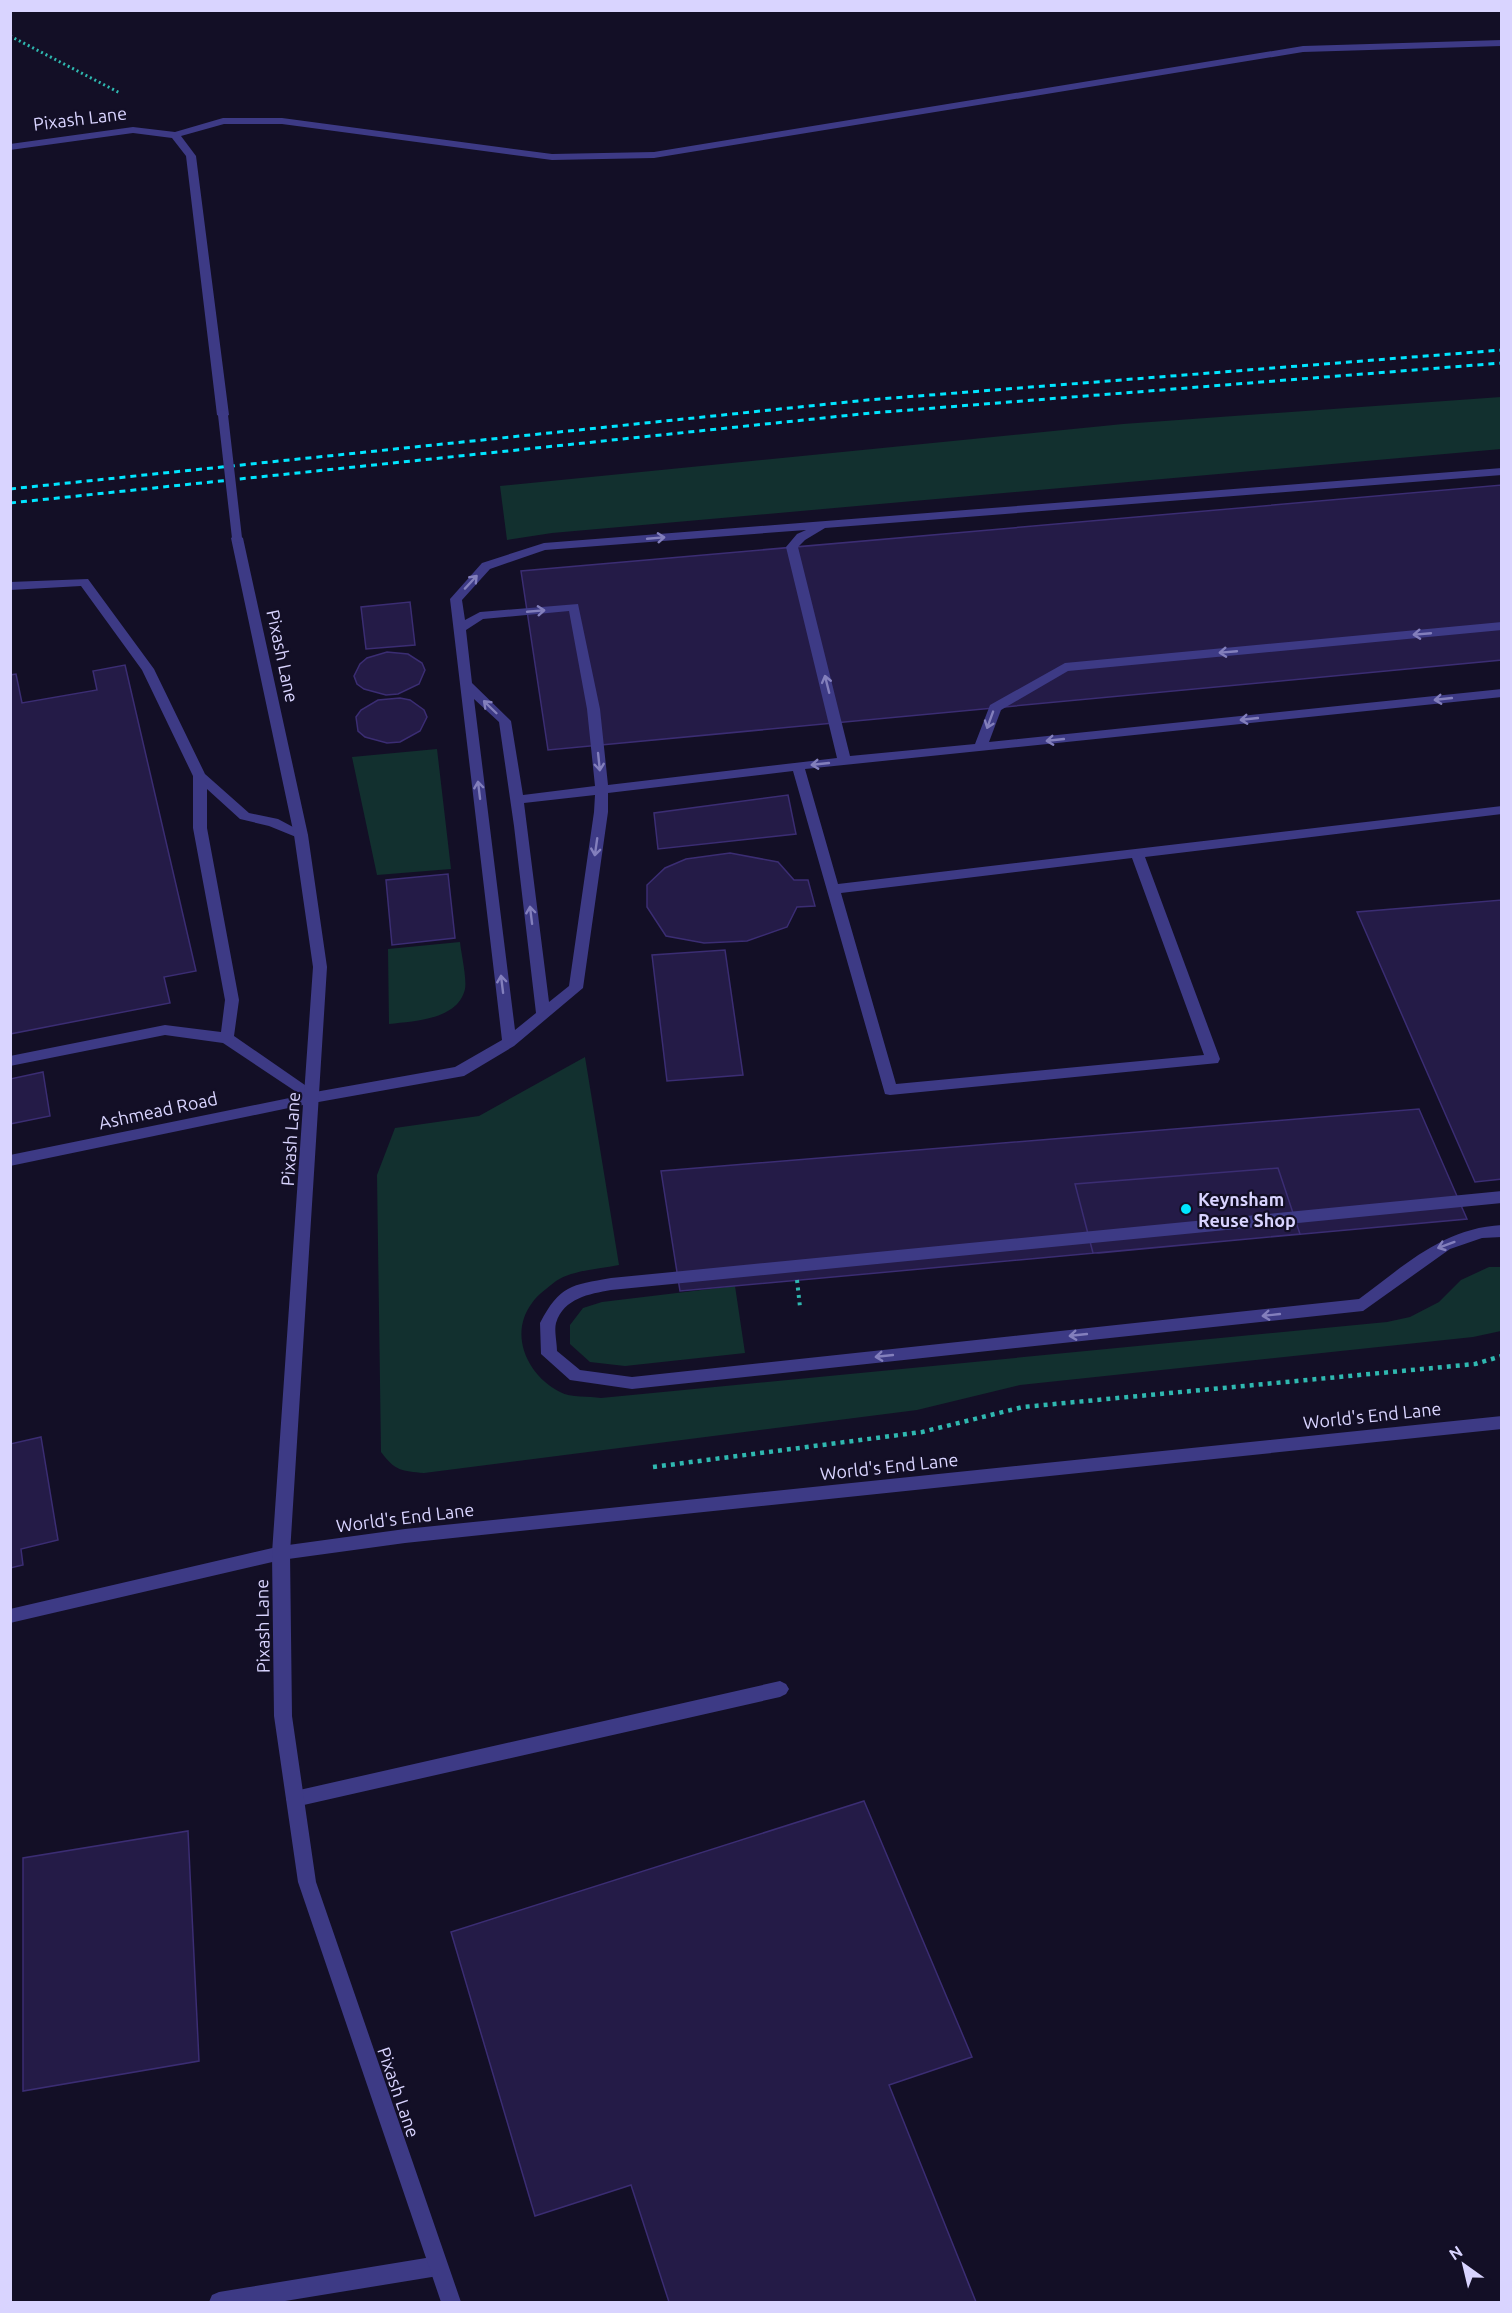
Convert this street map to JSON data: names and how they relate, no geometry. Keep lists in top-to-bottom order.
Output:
{
  "streets": {
    "street": ["Pixash Lane", "Ashmead Road", "World's End Lane"]
  },
  "crossings": [
    ["Pixash Lane", "Ashmead Road"],
    ["Pixash Lane", "World's End Lane"]
  ],
  "places": ["Keynsham Reuse Shop"],
  "north": "top left"
}
